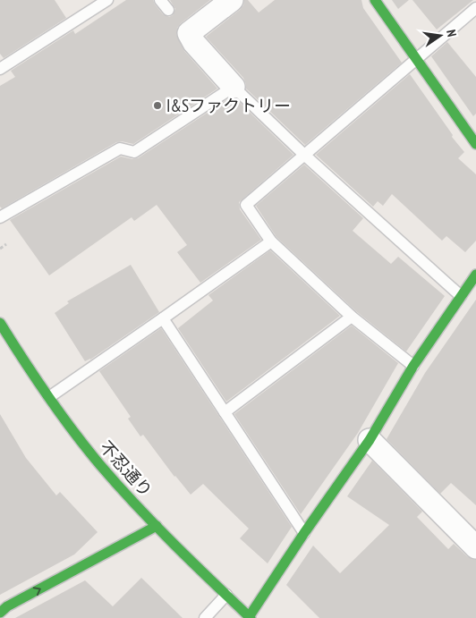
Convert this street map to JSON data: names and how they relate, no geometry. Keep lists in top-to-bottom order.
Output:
{
  "streets": {
    "street": ["不忍通り"]
  },
  "places": ["I&Sファクトリー"],
  "north": "right"
}
